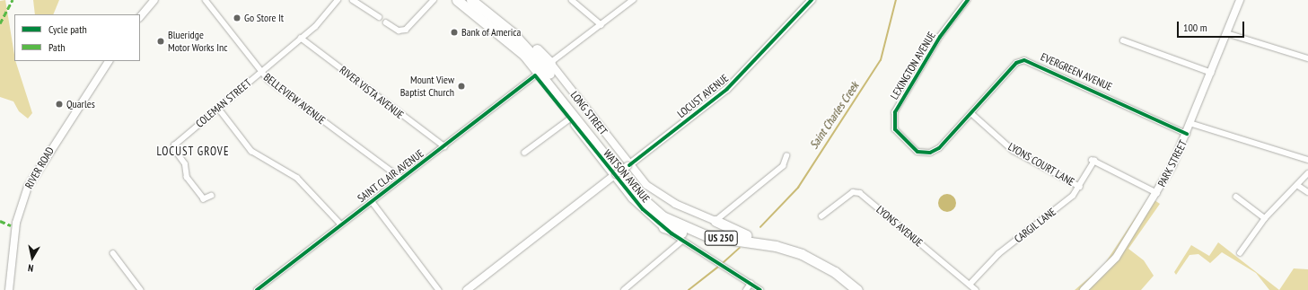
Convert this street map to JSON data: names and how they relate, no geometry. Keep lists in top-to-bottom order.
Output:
{
  "streets": {
    "highway": ["US 250"],
    "street": [
      "LEXINGTON AVENUE",
      "EVERGREEN AVENUE",
      "RIVER VISTA AVENUE",
      "LOCUST AVENUE",
      "BELLEVIEW AVENUE",
      "COLEMAN STREET",
      "LONG STREET",
      "PARK STREET",
      "LYONS COURT LANE",
      "RIVER ROAD",
      "SAINT CLAIR AVENUE",
      "WATSON AVENUE",
      "CARGIL LANE",
      "LYONS AVENUE"
    ]
  },
  "crossings": [
    ["LEXINGTON AVENUE", "EVERGREEN AVENUE"],
    ["EVERGREEN AVENUE", "PARK STREET"],
    ["EVERGREEN AVENUE", "LYONS COURT LANE"],
    ["RIVER VISTA AVENUE", "COLEMAN STREET"],
    ["RIVER VISTA AVENUE", "SAINT CLAIR AVENUE"],
    ["LOCUST AVENUE", "LONG STREET"],
    ["LOCUST AVENUE", "WATSON AVENUE"],
    ["BELLEVIEW AVENUE", "COLEMAN STREET"],
    ["BELLEVIEW AVENUE", "SAINT CLAIR AVENUE"],
    ["PARK STREET", "CARGIL LANE"],
    ["LYONS COURT LANE", "CARGIL LANE"],
    ["SAINT CLAIR AVENUE", "WATSON AVENUE"],
    ["CARGIL LANE", "LYONS AVENUE"]
  ],
  "districts": ["LOCUST GROVE"],
  "water": ["Saint Charles Creek"],
  "places": [
    "Go Store It",
    "Bank of America",
    "Blueridge Motor Works Inc",
    "Mount View Baptist Church",
    "Quarles"
  ],
  "legend": ["Cycle path", "Path"],
  "scale_bar": "100 m",
  "north": "bottom"
}
